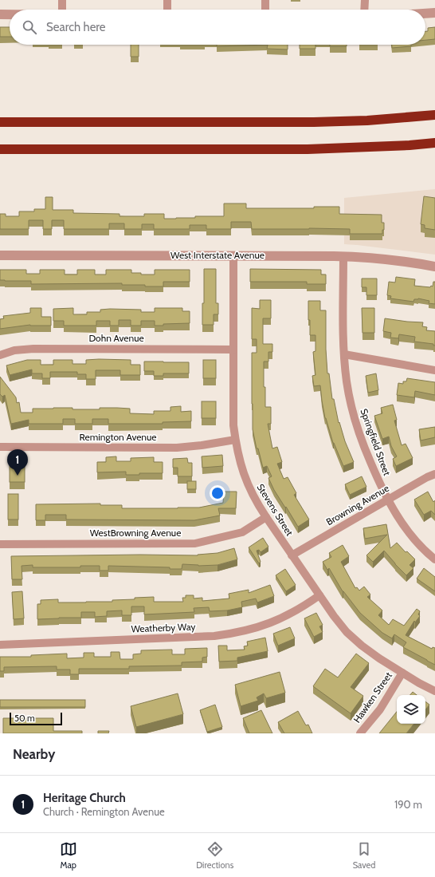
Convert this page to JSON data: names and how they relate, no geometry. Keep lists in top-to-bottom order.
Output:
{
  "streets": {
    "street": [
      "West Interstate Avenue",
      "Dohn Avenue",
      "Remington Avenue",
      "Springfield Street",
      "Browning Avenue",
      "Stevens Street",
      "WestBrowning Avenue",
      "Weatherby Way",
      "Hawken Street"
    ]
  },
  "crossings": [
    ["West Interstate Avenue", "Springfield Street"],
    ["West Interstate Avenue", "Stevens Street"],
    ["Dohn Avenue", "Stevens Street"],
    ["Remington Avenue", "Stevens Street"],
    ["Springfield Street", "Browning Avenue"],
    ["Browning Avenue", "Stevens Street"],
    ["Stevens Street", "WestBrowning Avenue"],
    ["Stevens Street", "Weatherby Way"],
    ["Stevens Street", "Hawken Street"]
  ],
  "scale_bar": "50 m",
  "page": {
    "search": "Search here",
    "pins": "1",
    "scale": "50 m",
    "heading": "Nearby",
    "list": [
      {
        "mark": "1",
        "name": "Heritage Church",
        "note": "Church · Remington Avenue",
        "value": "190 m"
      }
    ],
    "nav": ["Map", "Directions", "Saved"]
  }
}
